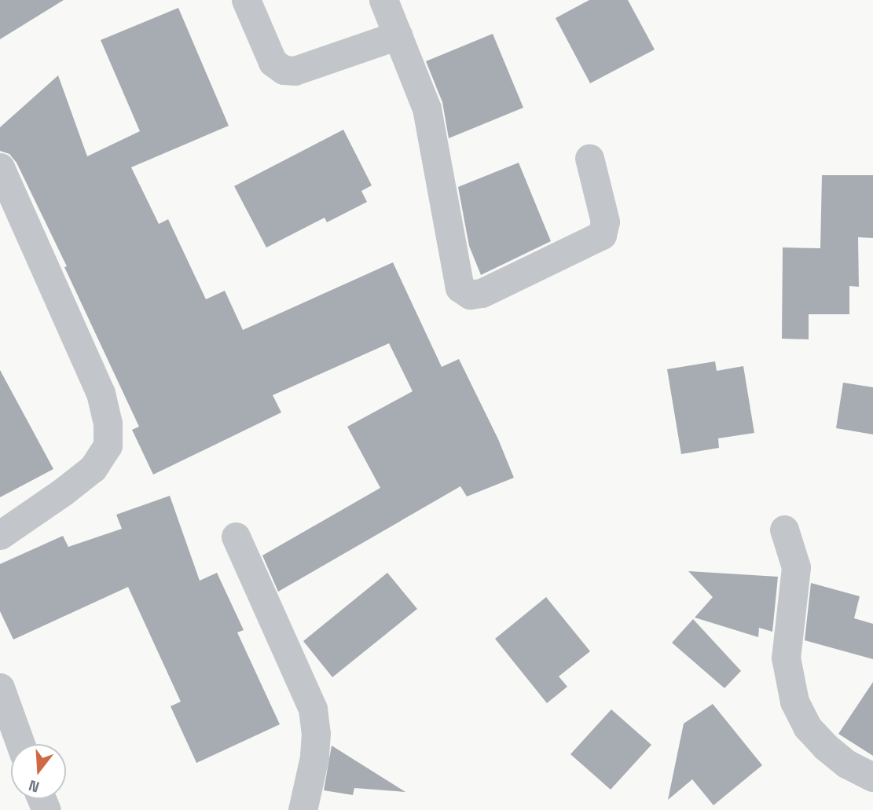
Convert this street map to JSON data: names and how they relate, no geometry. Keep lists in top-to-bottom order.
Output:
{
  "north": "bottom"
}
